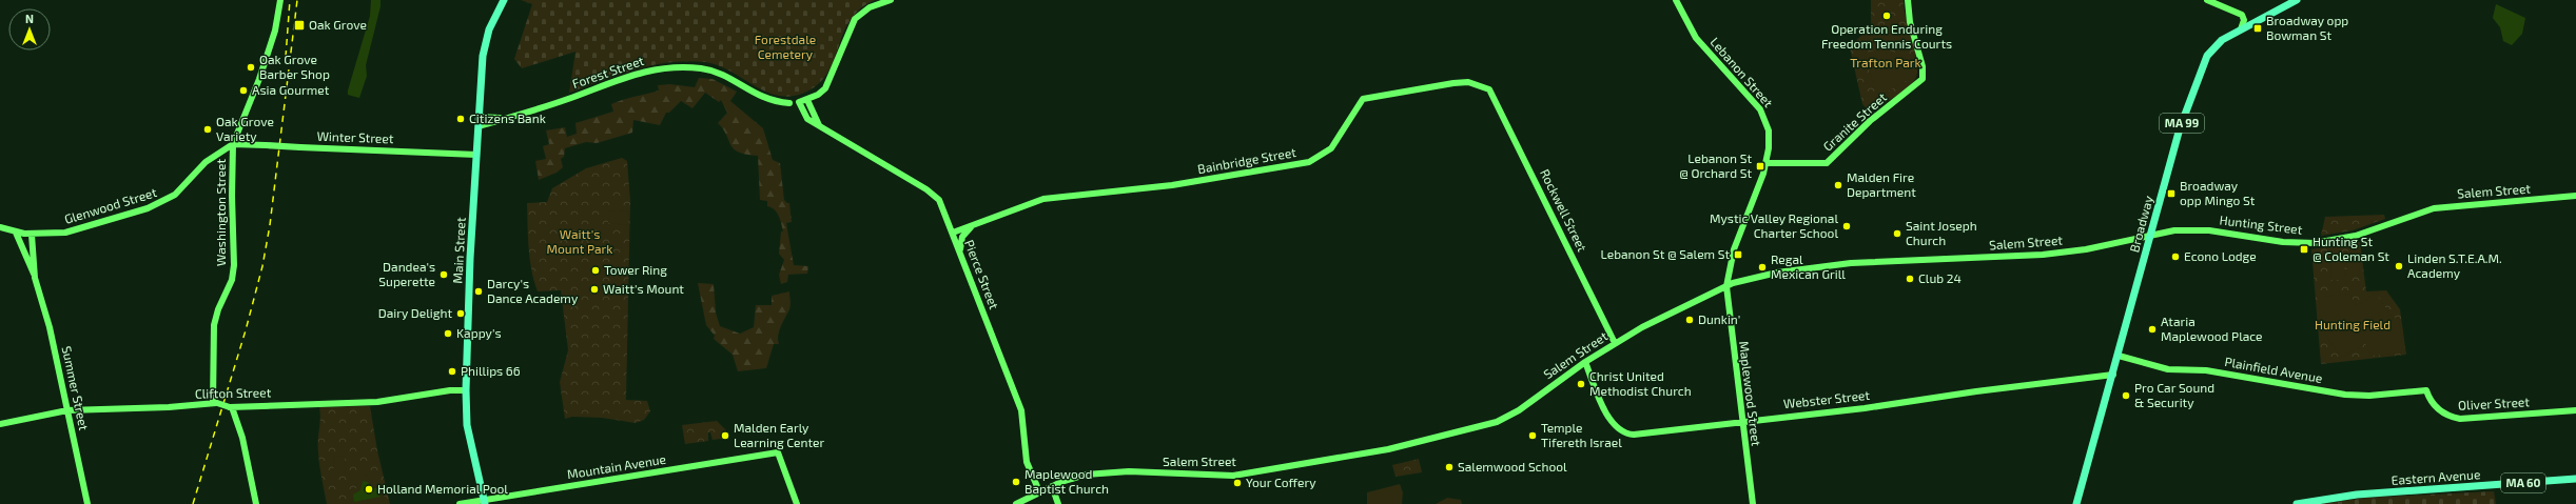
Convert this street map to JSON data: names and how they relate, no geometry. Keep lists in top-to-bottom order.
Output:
{
  "streets": {
    "main road": [
      "MA 99",
      "Broadway",
      "Main Street",
      "Eastern Avenue",
      "MA 60"
    ],
    "street": [
      "Forest Street",
      "Lebanon Street",
      "Granite Street",
      "Winter Street",
      "Bainbridge Street",
      "Salem Street",
      "Glenwood Street",
      "Rockwell Street",
      "Washington Street",
      "Hunting Street",
      "Pierce Street",
      "Plainfield Avenue",
      "Summer Street",
      "Clifton Street",
      "Maplewood Street",
      "Webster Street",
      "Oliver Street",
      "Mountain Avenue"
    ]
  },
  "crossings": [
    ["Forest Street", "Main Street"],
    ["Lebanon Street", "Granite Street"],
    ["Lebanon Street", "Salem Street"],
    ["Lebanon Street", "Maplewood Street"],
    ["Winter Street", "Glenwood Street"],
    ["Winter Street", "Washington Street"],
    ["Winter Street", "Main Street"],
    ["Bainbridge Street", "Rockwell Street"],
    ["Bainbridge Street", "Pierce Street"],
    ["Salem Street", "Rockwell Street"],
    ["Salem Street", "Broadway"],
    ["Salem Street", "Hunting Street"],
    ["Salem Street", "Pierce Street"],
    ["Salem Street", "Maplewood Street"],
    ["Salem Street", "Webster Street"],
    ["Glenwood Street", "Washington Street"],
    ["Glenwood Street", "Summer Street"],
    ["Washington Street", "Clifton Street"],
    ["Broadway", "Hunting Street"],
    ["Broadway", "Plainfield Avenue"],
    ["Broadway", "Webster Street"],
    ["Main Street", "Clifton Street"],
    ["Main Street", "Mountain Avenue"],
    ["Plainfield Avenue", "Oliver Street"],
    ["Summer Street", "Clifton Street"],
    ["Maplewood Street", "Webster Street"]
  ],
  "parks": [
    "Forestdale Cemetery",
    "Trafton Park",
    "Waitt's Mount Park",
    "Hunting Field"
  ],
  "places": {
    "other": [
      "Operation Enduring Freedom Tennis Courts",
      "Oak Grove Barber Shop",
      "Asia Gourmet",
      "Citizens Bank",
      "Oak Grove Variety",
      "Malden Fire Department",
      "Mystic Valley Regional Charter School",
      "Saint Joseph Church",
      "Econo Lodge",
      "Linden S.T.E.A.M. Academy",
      "Regal Mexican Grill",
      "Tower Ring",
      "Dandea's Superette",
      "Club 24",
      "Waitt's Mount",
      "Darcy's Dance Academy",
      "Dairy Delight",
      "Dunkin'",
      "Ataria Maplewood Place",
      "Kappy's",
      "Phillips 66",
      "Christ United Methodist Church",
      "Pro Car Sound & Security",
      "Malden Early Learning Center",
      "Temple Tifereth Israel",
      "Salemwood School",
      "Maplewood Baptist Church",
      "Your Coffery",
      "Holland Memorial Pool"
    ],
    "transit": [
      "Oak Grove",
      "Broadway opp Bowman St",
      "Lebanon St @ Orchard St",
      "Broadway opp Mingo St",
      "Hunting St @ Coleman St",
      "Lebanon St @ Salem St"
    ]
  },
  "north": "top"
}
